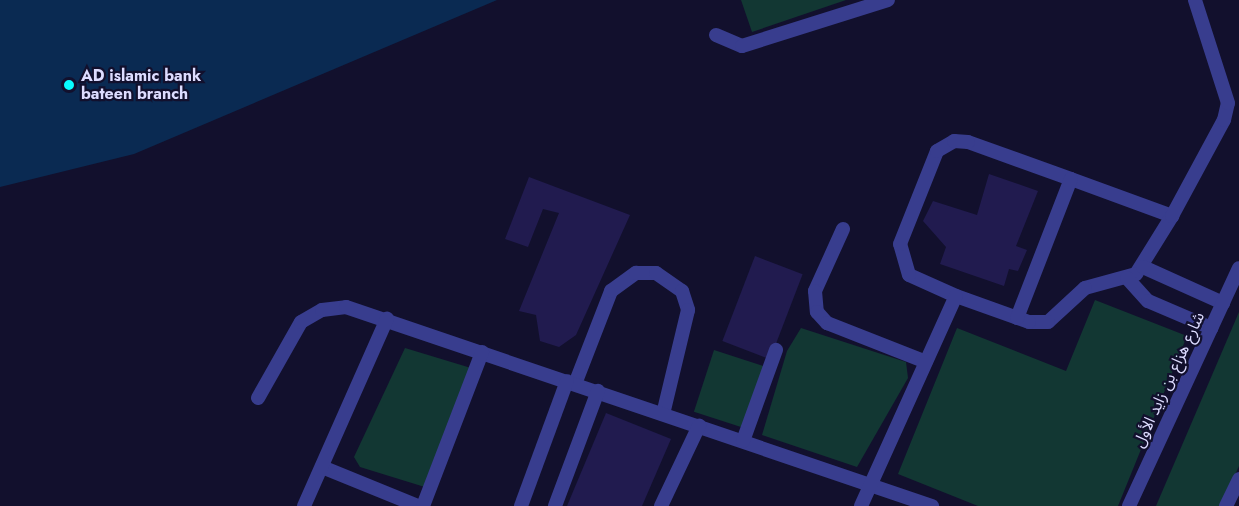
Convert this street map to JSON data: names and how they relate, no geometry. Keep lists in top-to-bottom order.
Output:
{
  "streets": {
    "street": ["شارع هزاع بن زايد الأول"]
  },
  "places": ["AD islamic bank bateen branch"]
}
